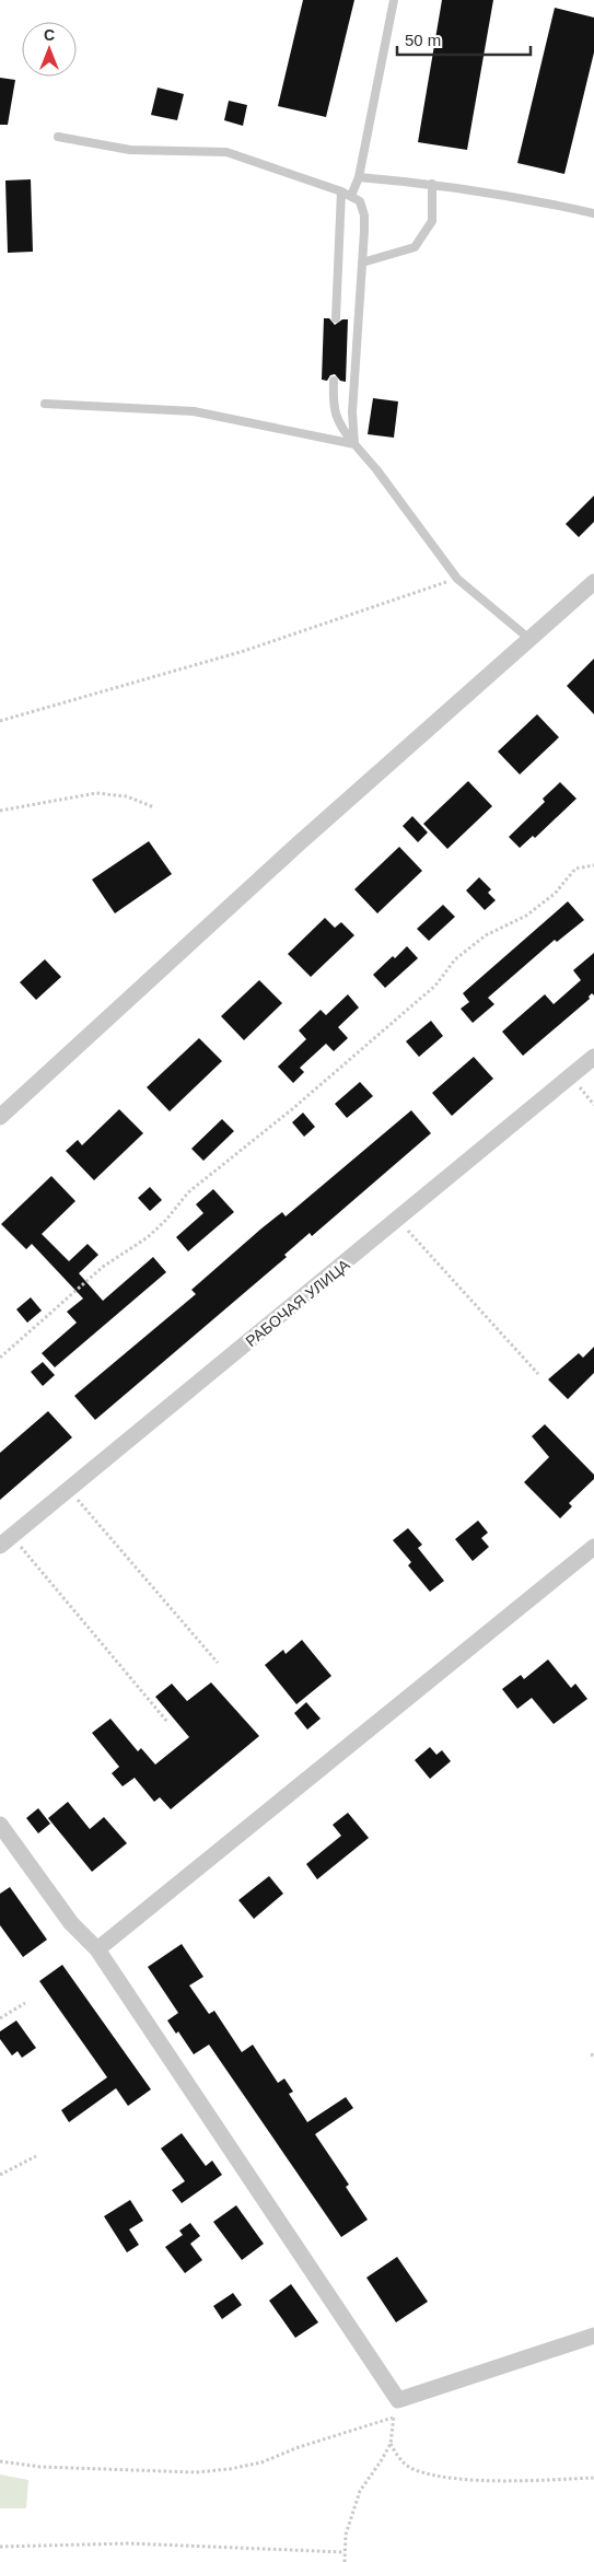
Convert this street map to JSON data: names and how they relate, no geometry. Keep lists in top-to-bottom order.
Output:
{
  "streets": {
    "street": ["РАБОЧАЯ УЛИЦА"]
  },
  "scale_bar": "50 m",
  "north": "top"
}
